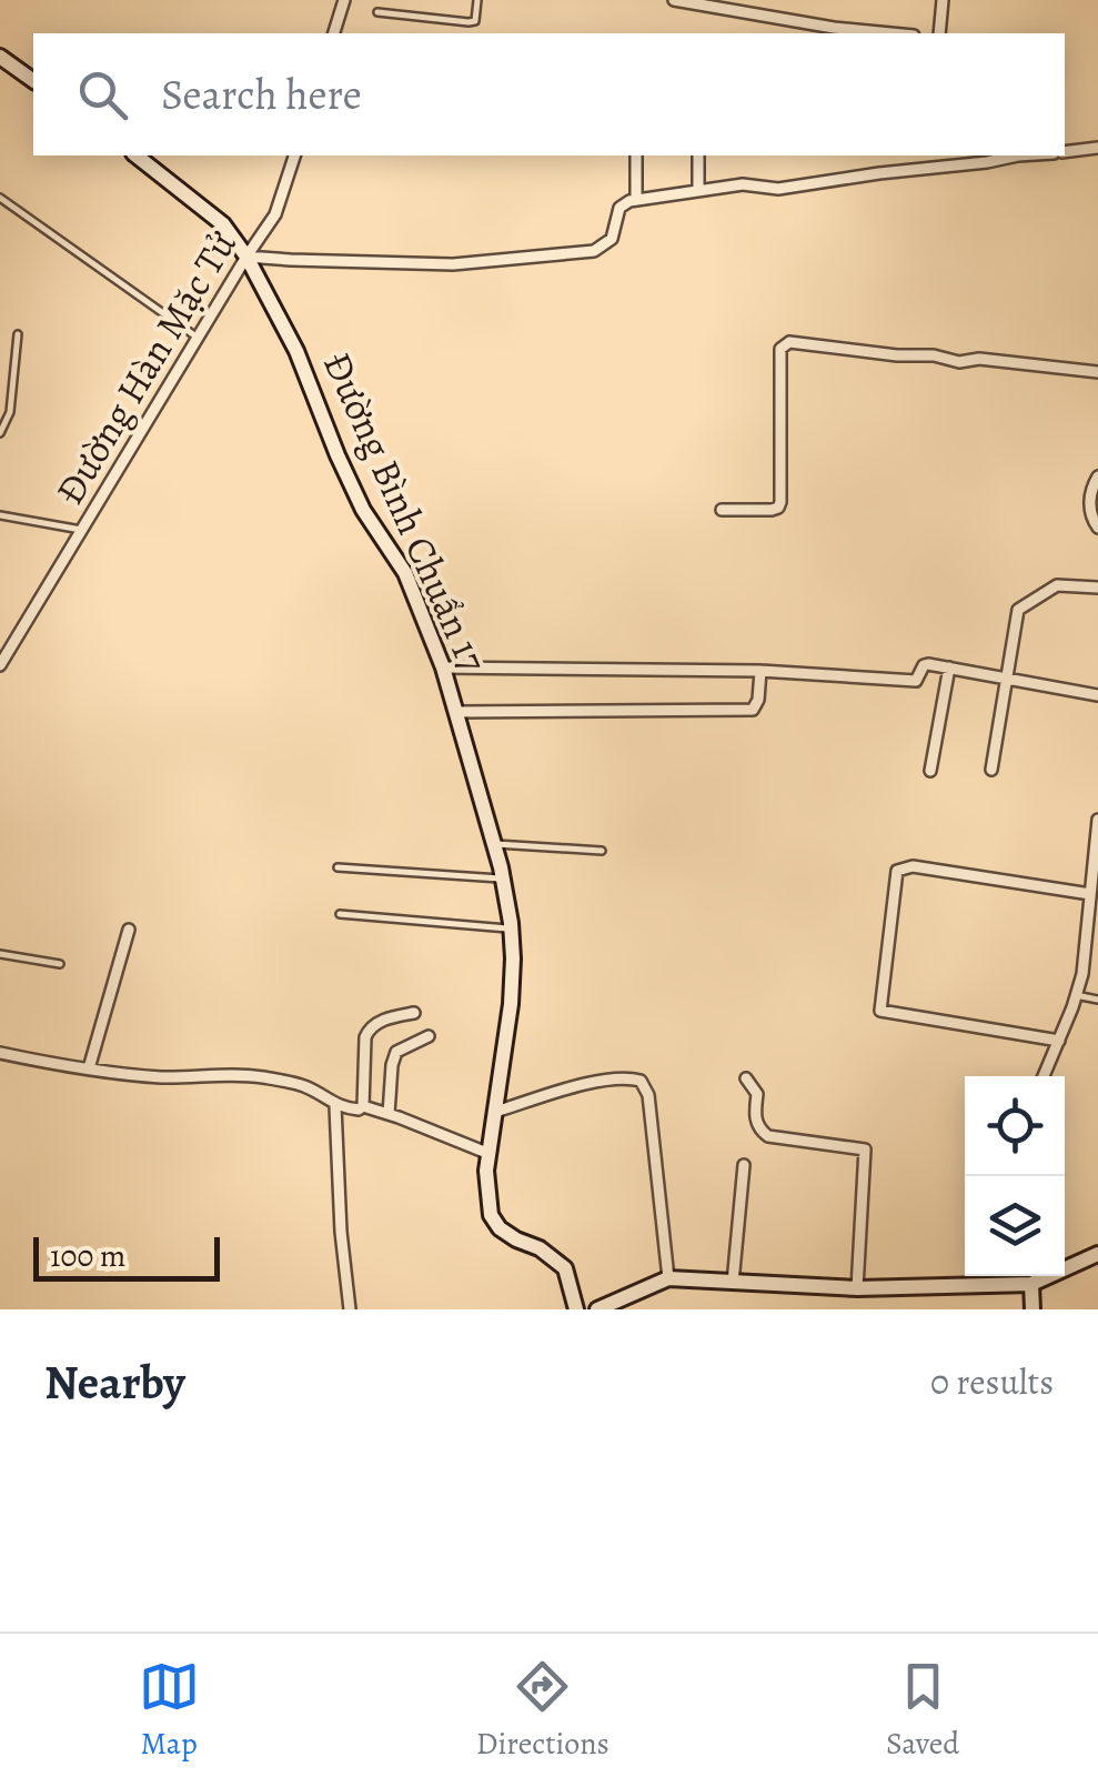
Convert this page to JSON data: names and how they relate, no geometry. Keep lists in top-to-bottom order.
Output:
{
  "streets": {
    "street": ["Đường Hàn Mặc Tử", "Đường Bình Chuẩn 17"]
  },
  "crossings": [
    ["Đường Hàn Mặc Tử", "Đường Bình Chuẩn 17"]
  ],
  "scale_bar": "100 m",
  "page": {
    "search": "Search here",
    "scale": "100 m",
    "heading": ["Nearby", "0 results"],
    "nav": ["Map", "Directions", "Saved"]
  }
}
